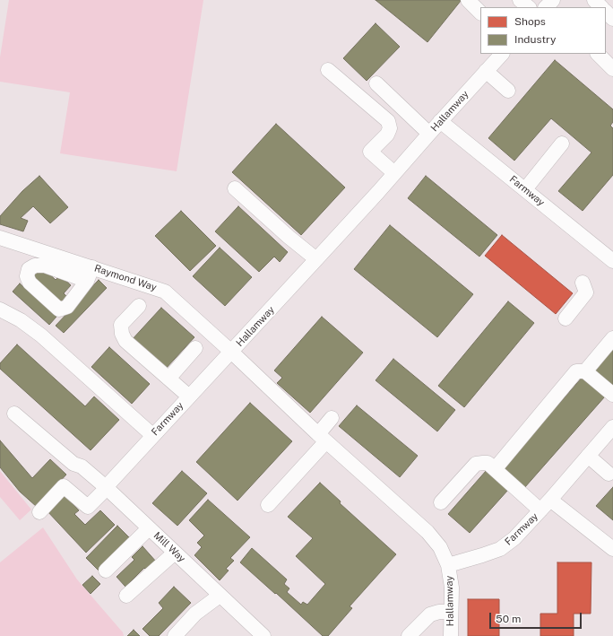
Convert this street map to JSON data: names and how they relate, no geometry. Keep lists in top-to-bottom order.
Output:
{
  "streets": {
    "street": [
      "Hallamway",
      "Farmway",
      "Raymond Way",
      "Mill Way"
    ]
  },
  "crossings": [
    ["Hallamway", "Farmway"],
    ["Hallamway", "Raymond Way"],
    ["Farmway", "Raymond Way"],
    ["Farmway", "Mill Way"]
  ],
  "legend": ["Shops", "Industry"],
  "scale_bar": "50 m"
}
